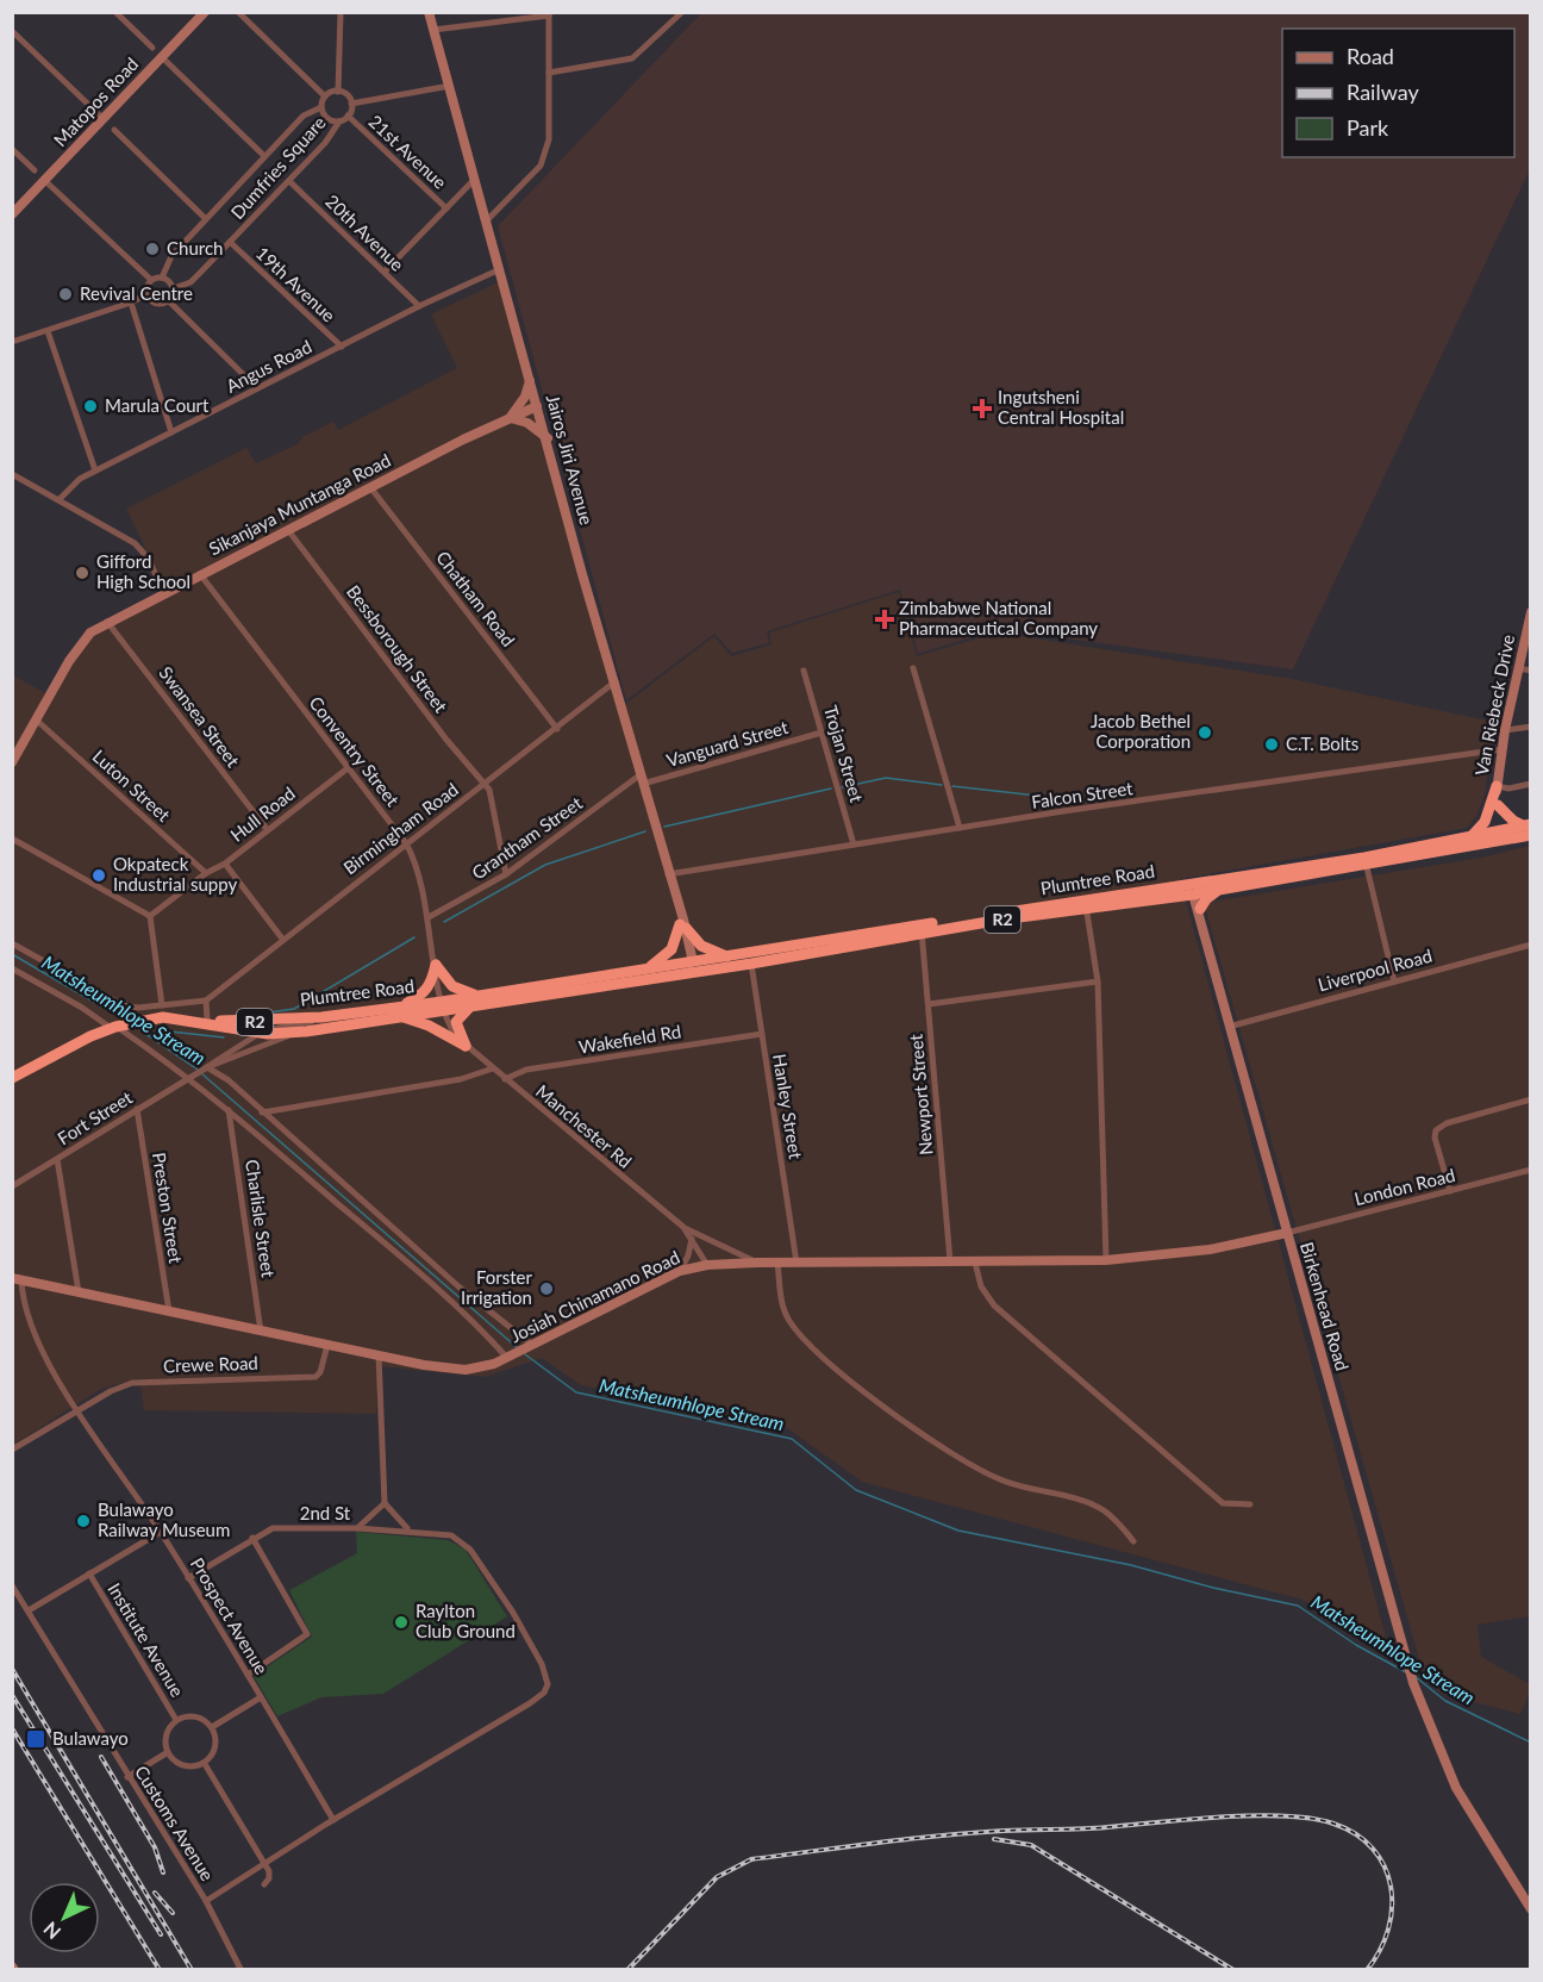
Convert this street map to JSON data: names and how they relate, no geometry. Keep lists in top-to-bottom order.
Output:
{
  "streets": {
    "highway": ["Plumtree Road", "R2"],
    "street": [
      "Matopos Road",
      "21st Avenue",
      "Dumfries Square",
      "20th Avenue",
      "19th Avenue",
      "Angus Road",
      "Jairos Jiri Avenue",
      "Sikanjaya Muntanga Road",
      "Chatham Road",
      "Bessborough Street",
      "Van Riebeck Drive",
      "Swansea Street",
      "Vanguard Street",
      "Conventry Street",
      "Trojan Street",
      "Luton Street",
      "Falcon Street",
      "Hull Road",
      "Birmingham Road",
      "Grantham Street",
      "Liverpool Road",
      "Wakefield Rd",
      "Newport Street",
      "Hanley Street",
      "Fort Street",
      "Manchester Rd",
      "London Road",
      "Preston Street",
      "Charlisle Street",
      "Josiah Chinamano Road",
      "Birkenhead Road",
      "Crewe Road",
      "2nd St",
      "Prospect Avenue",
      "Institute Avenue",
      "Customs Avenue"
    ]
  },
  "crossings": [
    ["21st Avenue", "Dumfries Square"],
    ["Dumfries Square", "20th Avenue"],
    ["Dumfries Square", "19th Avenue"],
    ["20th Avenue", "Angus Road"],
    ["19th Avenue", "Angus Road"],
    ["Angus Road", "Jairos Jiri Avenue"],
    ["Jairos Jiri Avenue", "Sikanjaya Muntanga Road"],
    ["Jairos Jiri Avenue", "Vanguard Street"],
    ["Jairos Jiri Avenue", "Falcon Street"],
    ["Jairos Jiri Avenue", "Birmingham Road"],
    ["Jairos Jiri Avenue", "Grantham Street"],
    ["Jairos Jiri Avenue", "Plumtree Road"],
    ["Sikanjaya Muntanga Road", "Chatham Road"],
    ["Sikanjaya Muntanga Road", "Bessborough Street"],
    ["Sikanjaya Muntanga Road", "Swansea Street"],
    ["Sikanjaya Muntanga Road", "Conventry Street"],
    ["Sikanjaya Muntanga Road", "Luton Street"],
    ["Chatham Road", "Birmingham Road"],
    ["Bessborough Street", "Birmingham Road"],
    ["Van Riebeck Drive", "Falcon Street"],
    ["Van Riebeck Drive", "Plumtree Road"],
    ["Swansea Street", "Hull Road"],
    ["Vanguard Street", "Trojan Street"],
    ["Vanguard Street", "Grantham Street"],
    ["Conventry Street", "Hull Road"],
    ["Conventry Street", "Birmingham Road"],
    ["Conventry Street", "Grantham Street"],
    ["Conventry Street", "Plumtree Road"],
    ["Conventry Street", "Manchester Rd"],
    ["Trojan Street", "Falcon Street"],
    ["Luton Street", "Hull Road"],
    ["Plumtree Road", "R2"],
    ["Plumtree Road", "Newport Street"],
    ["Plumtree Road", "Hanley Street"],
    ["Plumtree Road", "Manchester Rd"],
    ["Plumtree Road", "Birkenhead Road"],
    ["Liverpool Road", "Birkenhead Road"],
    ["Wakefield Rd", "Hanley Street"],
    ["Wakefield Rd", "Manchester Rd"],
    ["Newport Street", "Josiah Chinamano Road"],
    ["Hanley Street", "Josiah Chinamano Road"],
    ["Fort Street", "Preston Street"],
    ["London Road", "Josiah Chinamano Road"],
    ["London Road", "Birkenhead Road"],
    ["Preston Street", "Josiah Chinamano Road"],
    ["Charlisle Street", "Josiah Chinamano Road"],
    ["Josiah Chinamano Road", "Birkenhead Road"],
    ["Josiah Chinamano Road", "Crewe Road"],
    ["Josiah Chinamano Road", "Prospect Avenue"],
    ["Crewe Road", "Prospect Avenue"],
    ["2nd St", "Prospect Avenue"]
  ],
  "water": ["Matsheumhlope Stream"],
  "places": {
    "other": [
      "Church",
      "Revival Centre",
      "Marula Court",
      "Gifford High School",
      "Jacob Bethel Corporation",
      "C.T. Bolts",
      "Okpateck Industrial suppy",
      "Forster Irrigation",
      "Bulawayo Railway Museum",
      "Raylton Club Ground"
    ],
    "health": ["Ingutsheni Central Hospital", "Zimbabwe National Pharmaceutical Company"],
    "transit": ["Bulawayo"]
  },
  "legend": ["Road", "Railway", "Park"],
  "north": "bottom left"
}
